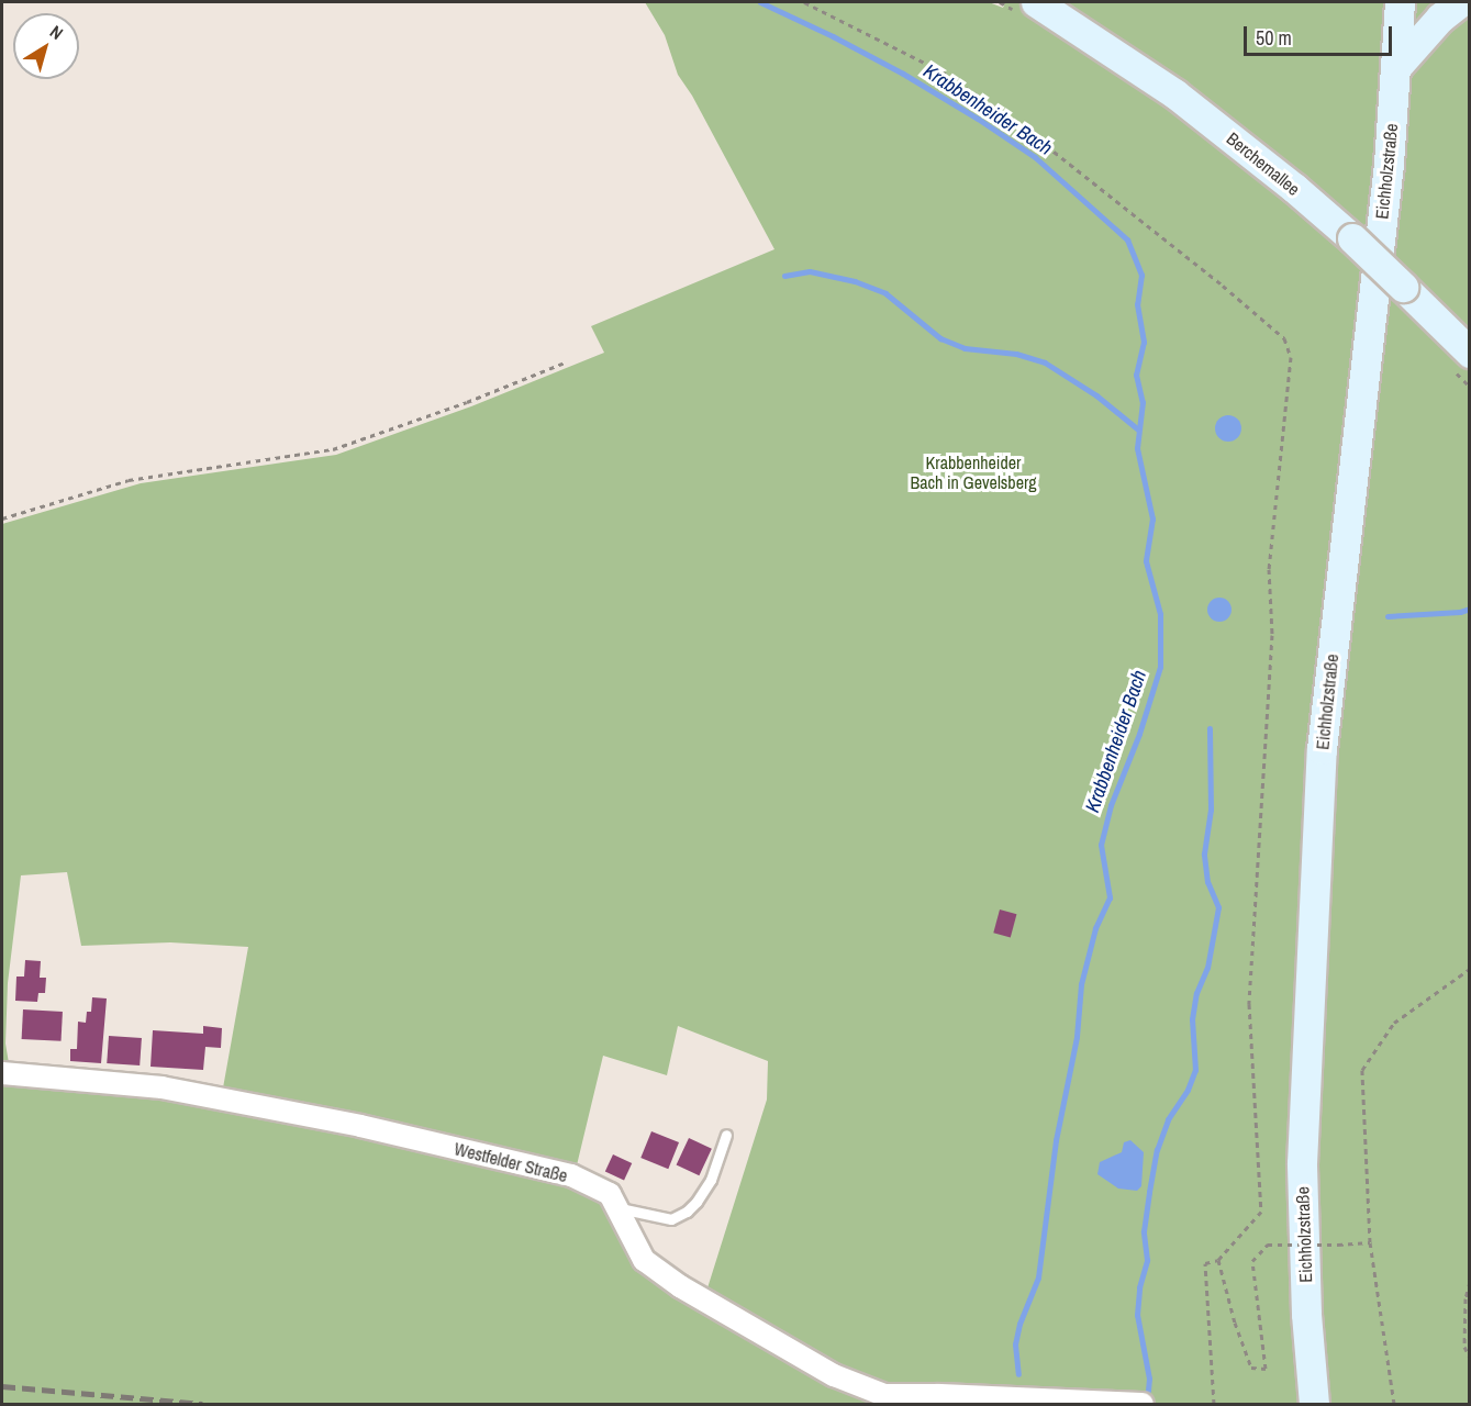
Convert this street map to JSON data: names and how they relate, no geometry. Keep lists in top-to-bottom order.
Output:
{
  "streets": {
    "main road": ["Berchemallee", "Eichholzstraße"],
    "street": ["Westfelder Straße"]
  },
  "water": ["Krabbenheider Bach"],
  "parks": ["Krabbenheider Bach in Gevelsberg"],
  "scale_bar": "50 m",
  "north": "top right"
}
